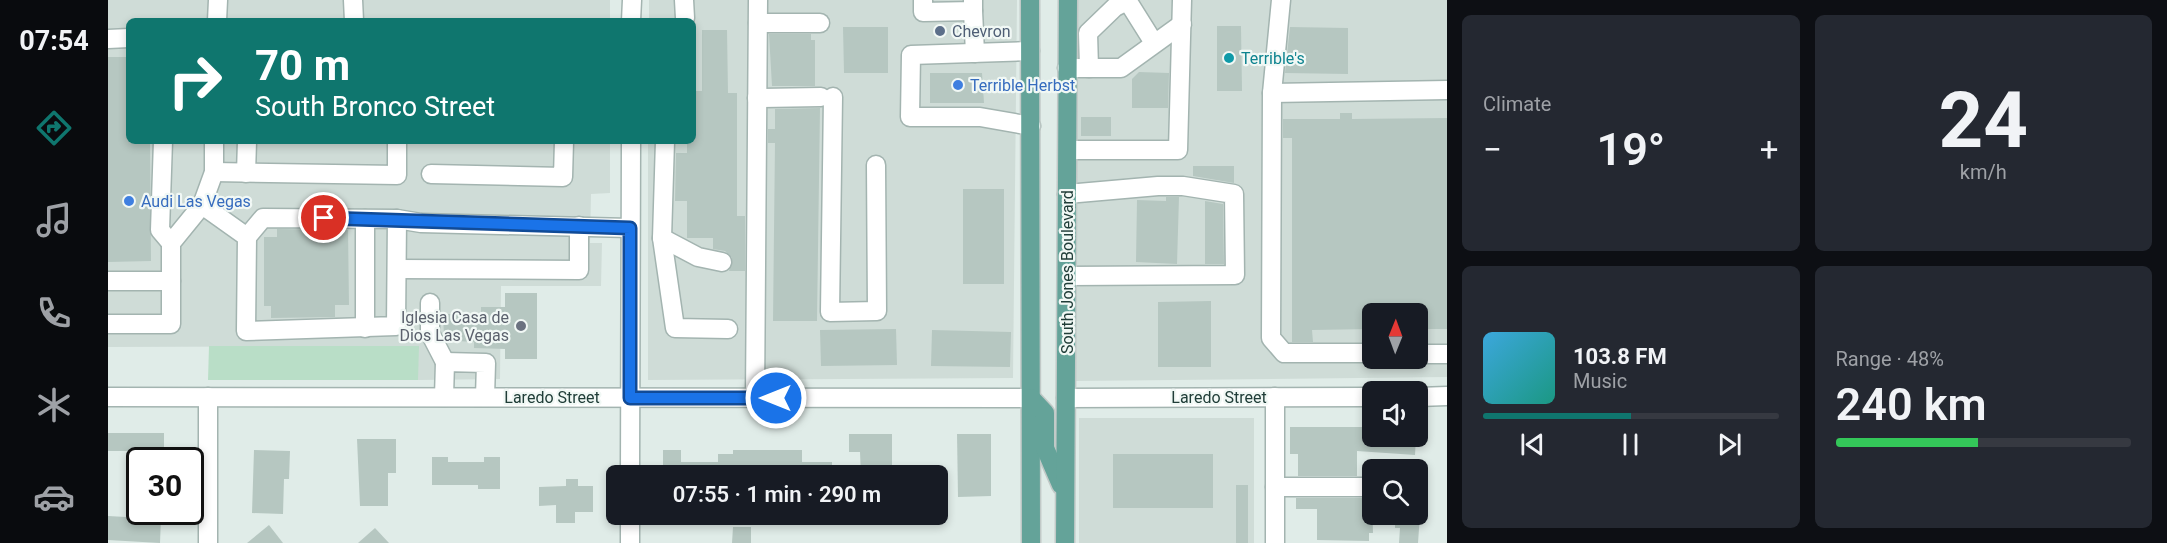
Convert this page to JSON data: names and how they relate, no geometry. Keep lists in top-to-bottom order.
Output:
{
  "streets": {
    "main road": ["South Jones Boulevard"],
    "street": ["Laredo Street"]
  },
  "crossings": [
    ["South Jones Boulevard", "Laredo Street"]
  ],
  "places": [
    "Chevron",
    "Terrible's",
    "Terrible Herbst",
    "Audi Las Vegas",
    "Iglesia Casa de Dios Las Vegas"
  ],
  "north": "top",
  "page": {
    "tabs": "07:54",
    "tile": [
      "Climate",
      ["24", "km/h"],
      ["Range · 48%", "240 km"]
    ],
    "turn": ["70 m", "South Bronco Street"],
    "heat": ["−", "19°", "+"],
    "song": ["103.8 FM", "Music"],
    "limit": "30",
    "trip": "07:55 · 1 min · 290 m"
  }
}
